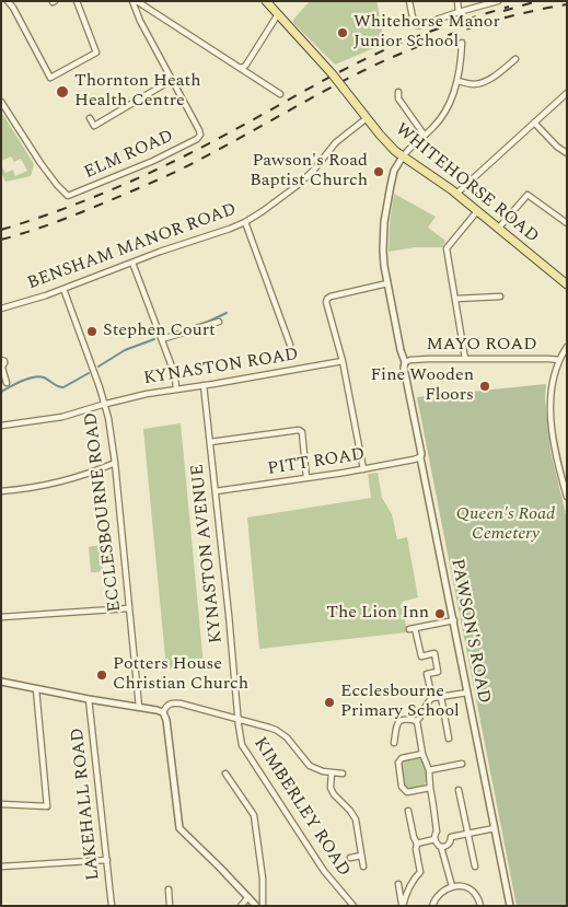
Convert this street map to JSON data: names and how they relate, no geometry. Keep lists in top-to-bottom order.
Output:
{
  "streets": {
    "main road": ["WHITEHORSE ROAD"],
    "street": [
      "ELM ROAD",
      "BENSHAM MANOR ROAD",
      "MAYO ROAD",
      "KYNASTON ROAD",
      "PITT ROAD",
      "ECCLESBOURNE ROAD",
      "KYNASTON AVENUE",
      "PAWSON'S ROAD",
      "LAKEHALL ROAD",
      "KIMBERLEY ROAD"
    ]
  },
  "crossings": [
    ["WHITEHORSE ROAD", "BENSHAM MANOR ROAD"],
    ["BENSHAM MANOR ROAD", "ECCLESBOURNE ROAD"],
    ["MAYO ROAD", "PAWSON'S ROAD"],
    ["KYNASTON ROAD", "ECCLESBOURNE ROAD"],
    ["KYNASTON ROAD", "KYNASTON AVENUE"],
    ["PITT ROAD", "KYNASTON AVENUE"],
    ["PITT ROAD", "PAWSON'S ROAD"],
    ["KYNASTON AVENUE", "KIMBERLEY ROAD"]
  ],
  "parks": ["Queen's Road Cemetery"],
  "places": [
    "Whitehorse Manor Junior School",
    "Thornton Heath Health Centre",
    "Pawson's Road Baptist Church",
    "Stephen Court",
    "Fine Wooden Floors",
    "The Lion Inn",
    "Potters House Christian Church",
    "Ecclesbourne Primary School"
  ]
}
